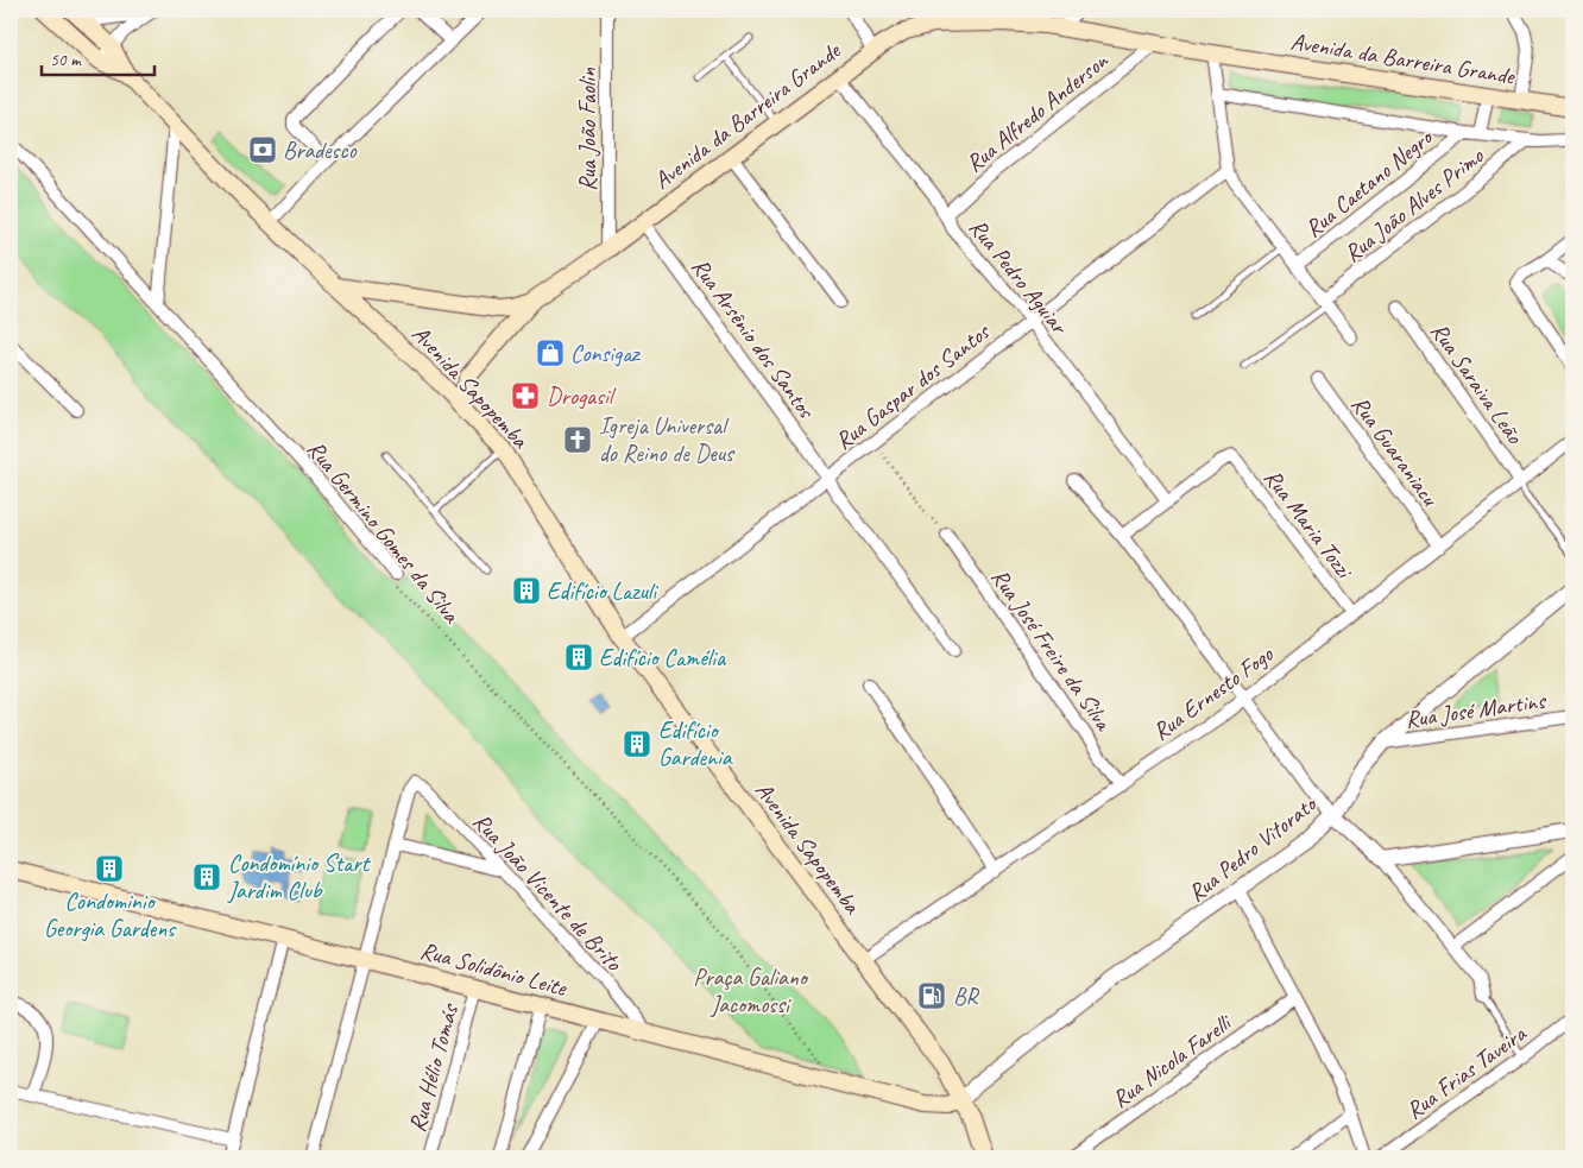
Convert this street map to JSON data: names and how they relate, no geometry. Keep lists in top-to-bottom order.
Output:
{
  "streets": {
    "main road": ["Avenida da Barreira Grande", "Avenida Sapopemba", "Rua Solidônio Leite"],
    "street": [
      "Rua Alfredo Anderson",
      "Rua João Faolin",
      "Rua Caetano Negro",
      "Rua João Alves Primo",
      "Rua Pedro Aguiar",
      "Rua Arsênio dos Santos",
      "Rua Saraiva Leão",
      "Rua Gaspar dos Santos",
      "Rua Guaraniacu",
      "Rua Maria Tozzi",
      "Rua Germino Gomes da Silva",
      "Rua José Freire da Silva",
      "Rua Ernesto Fogo",
      "Rua José Martins",
      "Rua Pedro Vitorato",
      "Rua João Vicente de Brito",
      "Rua Nicola Farelli",
      "Rua Hélio Tomás",
      "Rua Frias Taveira"
    ]
  },
  "crossings": [
    ["Avenida da Barreira Grande", "Rua Alfredo Anderson"],
    ["Avenida da Barreira Grande", "Rua João Faolin"],
    ["Avenida da Barreira Grande", "Rua Pedro Aguiar"],
    ["Avenida da Barreira Grande", "Rua Arsênio dos Santos"],
    ["Avenida da Barreira Grande", "Avenida Sapopemba"],
    ["Rua Alfredo Anderson", "Rua Pedro Aguiar"],
    ["Rua Pedro Aguiar", "Rua Gaspar dos Santos"],
    ["Rua Pedro Aguiar", "Rua Maria Tozzi"],
    ["Rua Arsênio dos Santos", "Rua Gaspar dos Santos"],
    ["Rua Saraiva Leão", "Rua Ernesto Fogo"],
    ["Avenida Sapopemba", "Rua Gaspar dos Santos"],
    ["Avenida Sapopemba", "Rua Ernesto Fogo"],
    ["Avenida Sapopemba", "Rua Pedro Vitorato"],
    ["Avenida Sapopemba", "Rua Solidônio Leite"],
    ["Rua Guaraniacu", "Rua Ernesto Fogo"],
    ["Rua Maria Tozzi", "Rua Ernesto Fogo"],
    ["Rua Germino Gomes da Silva", "Rua Solidônio Leite"],
    ["Rua José Freire da Silva", "Rua Ernesto Fogo"],
    ["Rua José Martins", "Rua Pedro Vitorato"],
    ["Rua Pedro Vitorato", "Rua Solidônio Leite"],
    ["Rua João Vicente de Brito", "Rua Solidônio Leite"],
    ["Rua Solidônio Leite", "Rua Hélio Tomás"]
  ],
  "parks": ["Praça Galiano Jacomossi"],
  "places": {
    "bank": ["Bradesco"],
    "shop": ["Consigaz"],
    "pharmacy": ["Drogasil"],
    "church": ["Igreja Universal do Reino de Deus"],
    "building": [
      "Edifício Lazuli",
      "Edifício Camélia",
      "Edifício Gardenia",
      "Condominio Georgia Gardens",
      "Condomínio Start Jardim Club"
    ],
    "fuel station": ["BR"]
  },
  "scale_bar": "50 m"
}
